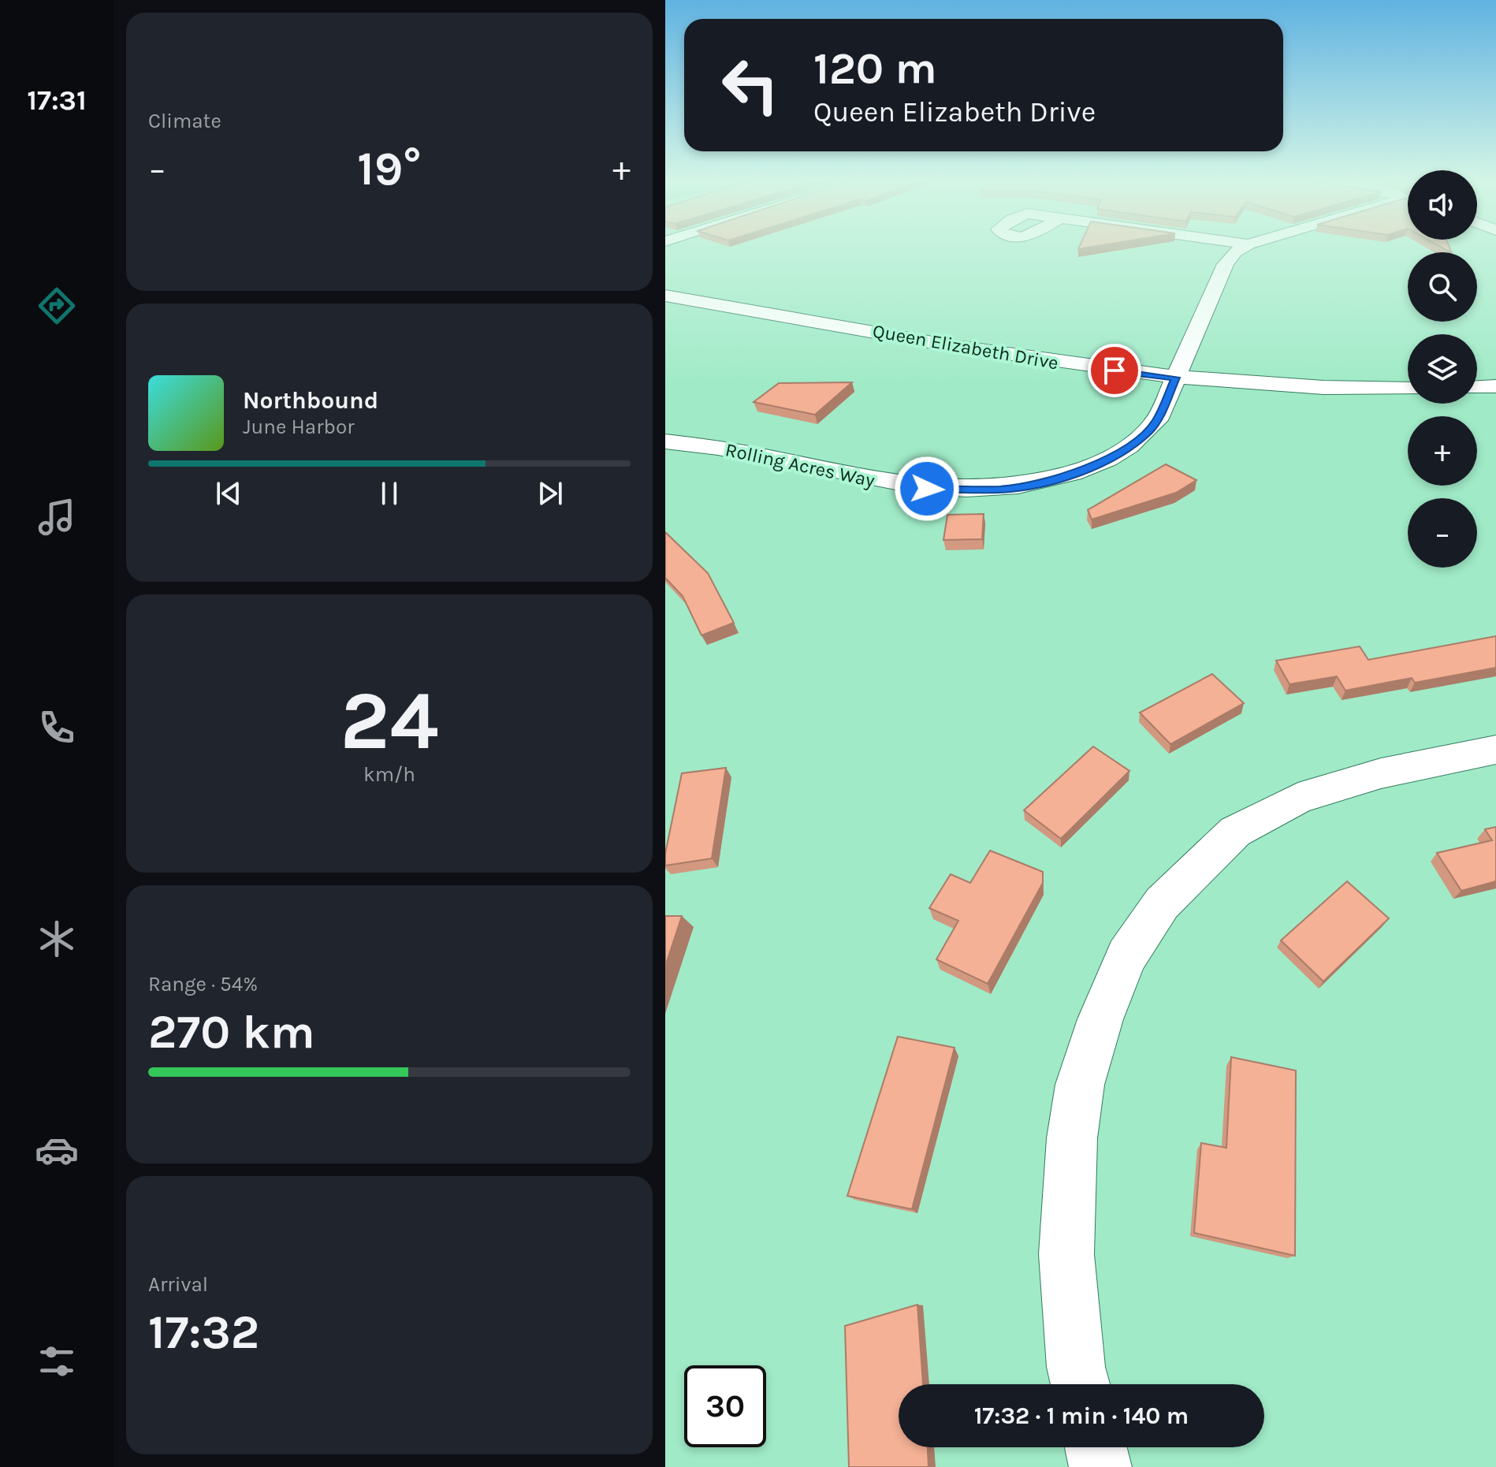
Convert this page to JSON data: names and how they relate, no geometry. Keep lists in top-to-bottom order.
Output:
{
  "streets": {
    "street": ["Queen Elizabeth Drive", "Rolling Acres Way"]
  },
  "crossings": [
    ["Queen Elizabeth Drive", "Rolling Acres Way"]
  ],
  "page": {
    "tabs": "17:31",
    "tile": [
      "Climate",
      ["24", "km/h"],
      ["Range · 54%", "270 km"],
      ["Arrival", "17:32"]
    ],
    "turn": ["120 m", "Queen Elizabeth Drive"],
    "heat": ["−", "19°", "+"],
    "map_buttons": ["+", "−"],
    "song": ["Northbound", "June Harbor"],
    "limit": "30",
    "trip": "17:32 · 1 min · 140 m"
  }
}
